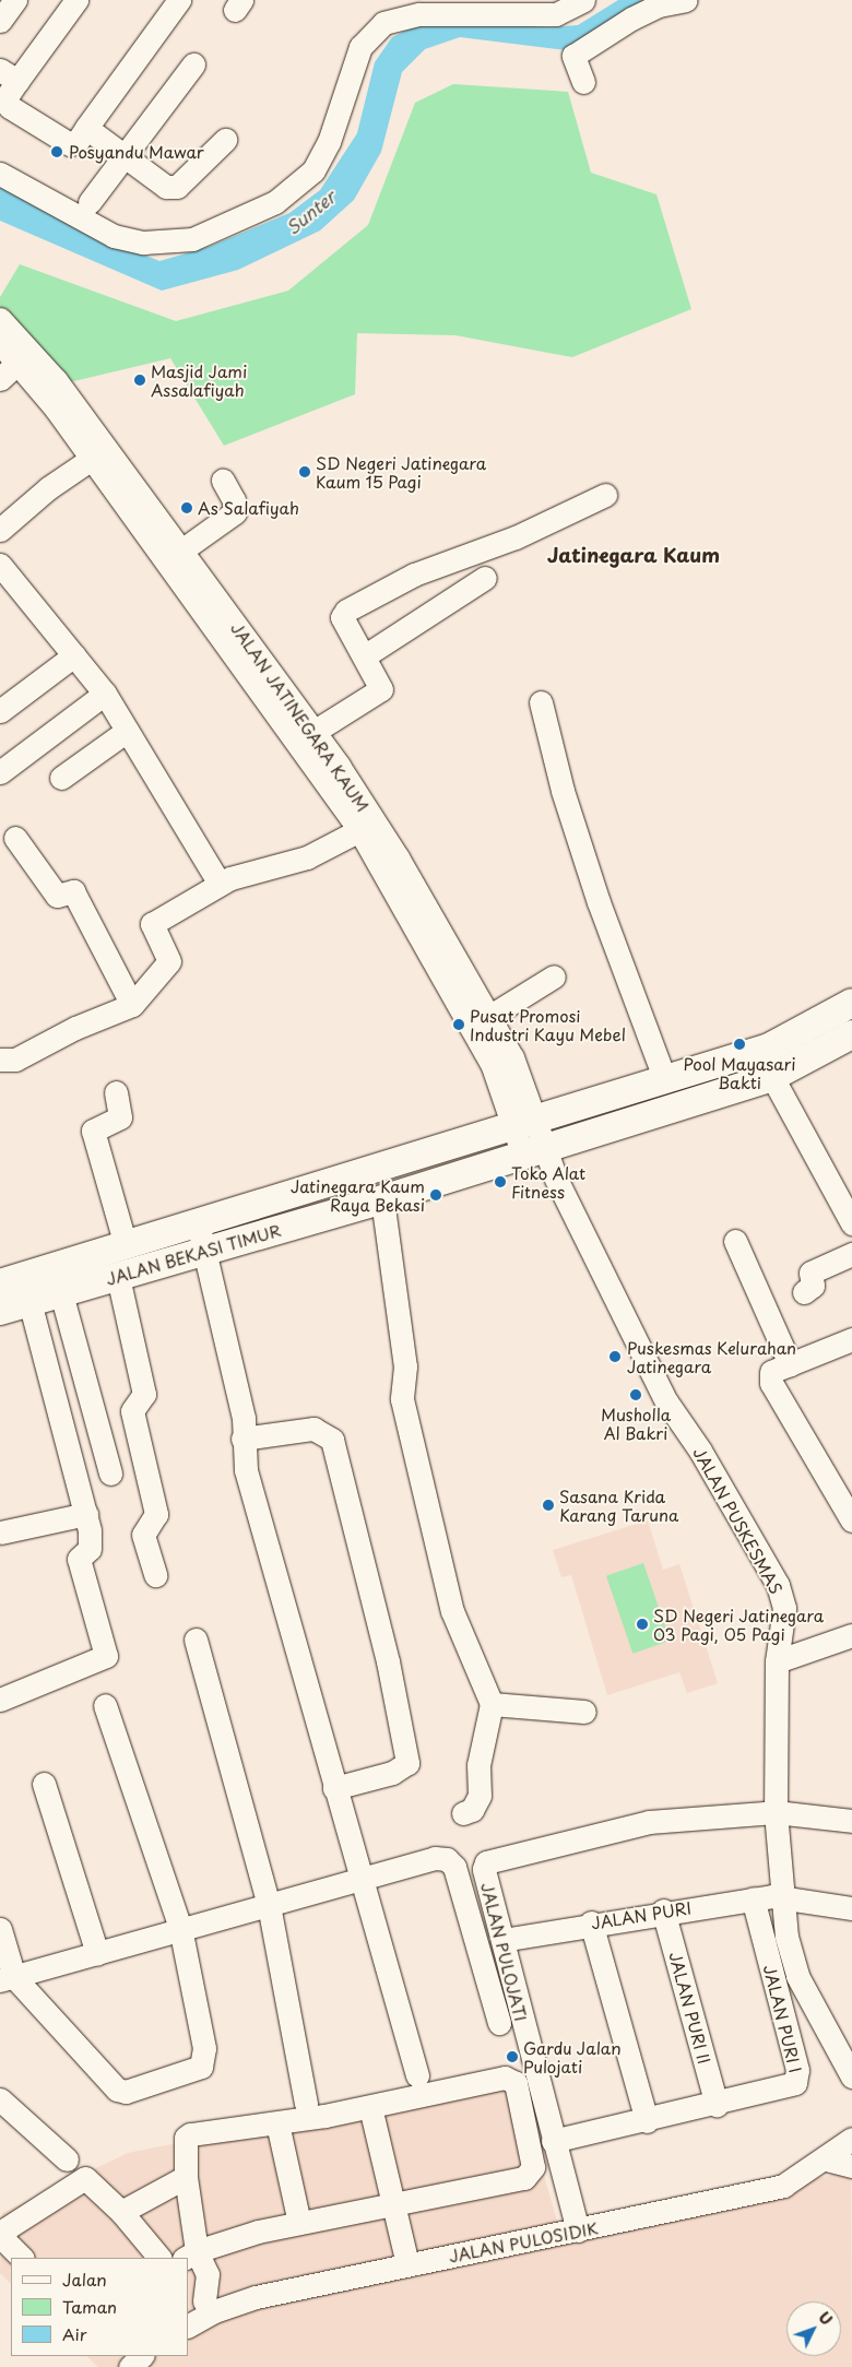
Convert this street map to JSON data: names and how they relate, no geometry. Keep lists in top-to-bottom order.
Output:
{
  "streets": {
    "main road": ["JALAN BEKASI TIMUR"],
    "street": [
      "JALAN JATINEGARA KAUM",
      "JALAN PUSKESMAS",
      "JALAN PURI",
      "JALAN PULOJATI",
      "JALAN PURI II",
      "JALAN PURI I",
      "JALAN PULOSIDIK"
    ]
  },
  "crossings": [
    ["JALAN JATINEGARA KAUM", "JALAN BEKASI TIMUR"],
    ["JALAN JATINEGARA KAUM", "JALAN PUSKESMAS"],
    ["JALAN BEKASI TIMUR", "JALAN PUSKESMAS"],
    ["JALAN PUSKESMAS", "JALAN PURI"],
    ["JALAN PUSKESMAS", "JALAN PULOJATI"],
    ["JALAN PURI", "JALAN PULOJATI"],
    ["JALAN PURI", "JALAN PURI II"],
    ["JALAN PURI", "JALAN PURI I"],
    ["JALAN PULOJATI", "JALAN PURI I"],
    ["JALAN PULOJATI", "JALAN PULOSIDIK"],
    ["JALAN PURI II", "JALAN PURI I"]
  ],
  "districts": ["Jatinegara Kaum"],
  "water": ["Sunter"],
  "places": [
    "Posyandu Mawar",
    "Masjid Jami Assalafiyah",
    "SD Negeri Jatinegara Kaum 15 Pagi",
    "As Salafiyah",
    "Pusat Promosi Industri Kayu Mebel",
    "Pool Mayasari Bakti",
    "Toko Alat Fitness",
    "Jatinegara Kaum Raya Bekasi",
    "Puskesmas Kelurahan Jatinegara",
    "Musholla Al Bakri",
    "Sasana Krida Karang Taruna",
    "SD Negeri Jatinegara 03 Pagi, 05 Pagi",
    "Gardu Jalan Pulojati"
  ],
  "legend": ["Jalan", "Taman", "Air"],
  "north": "top right"
}
